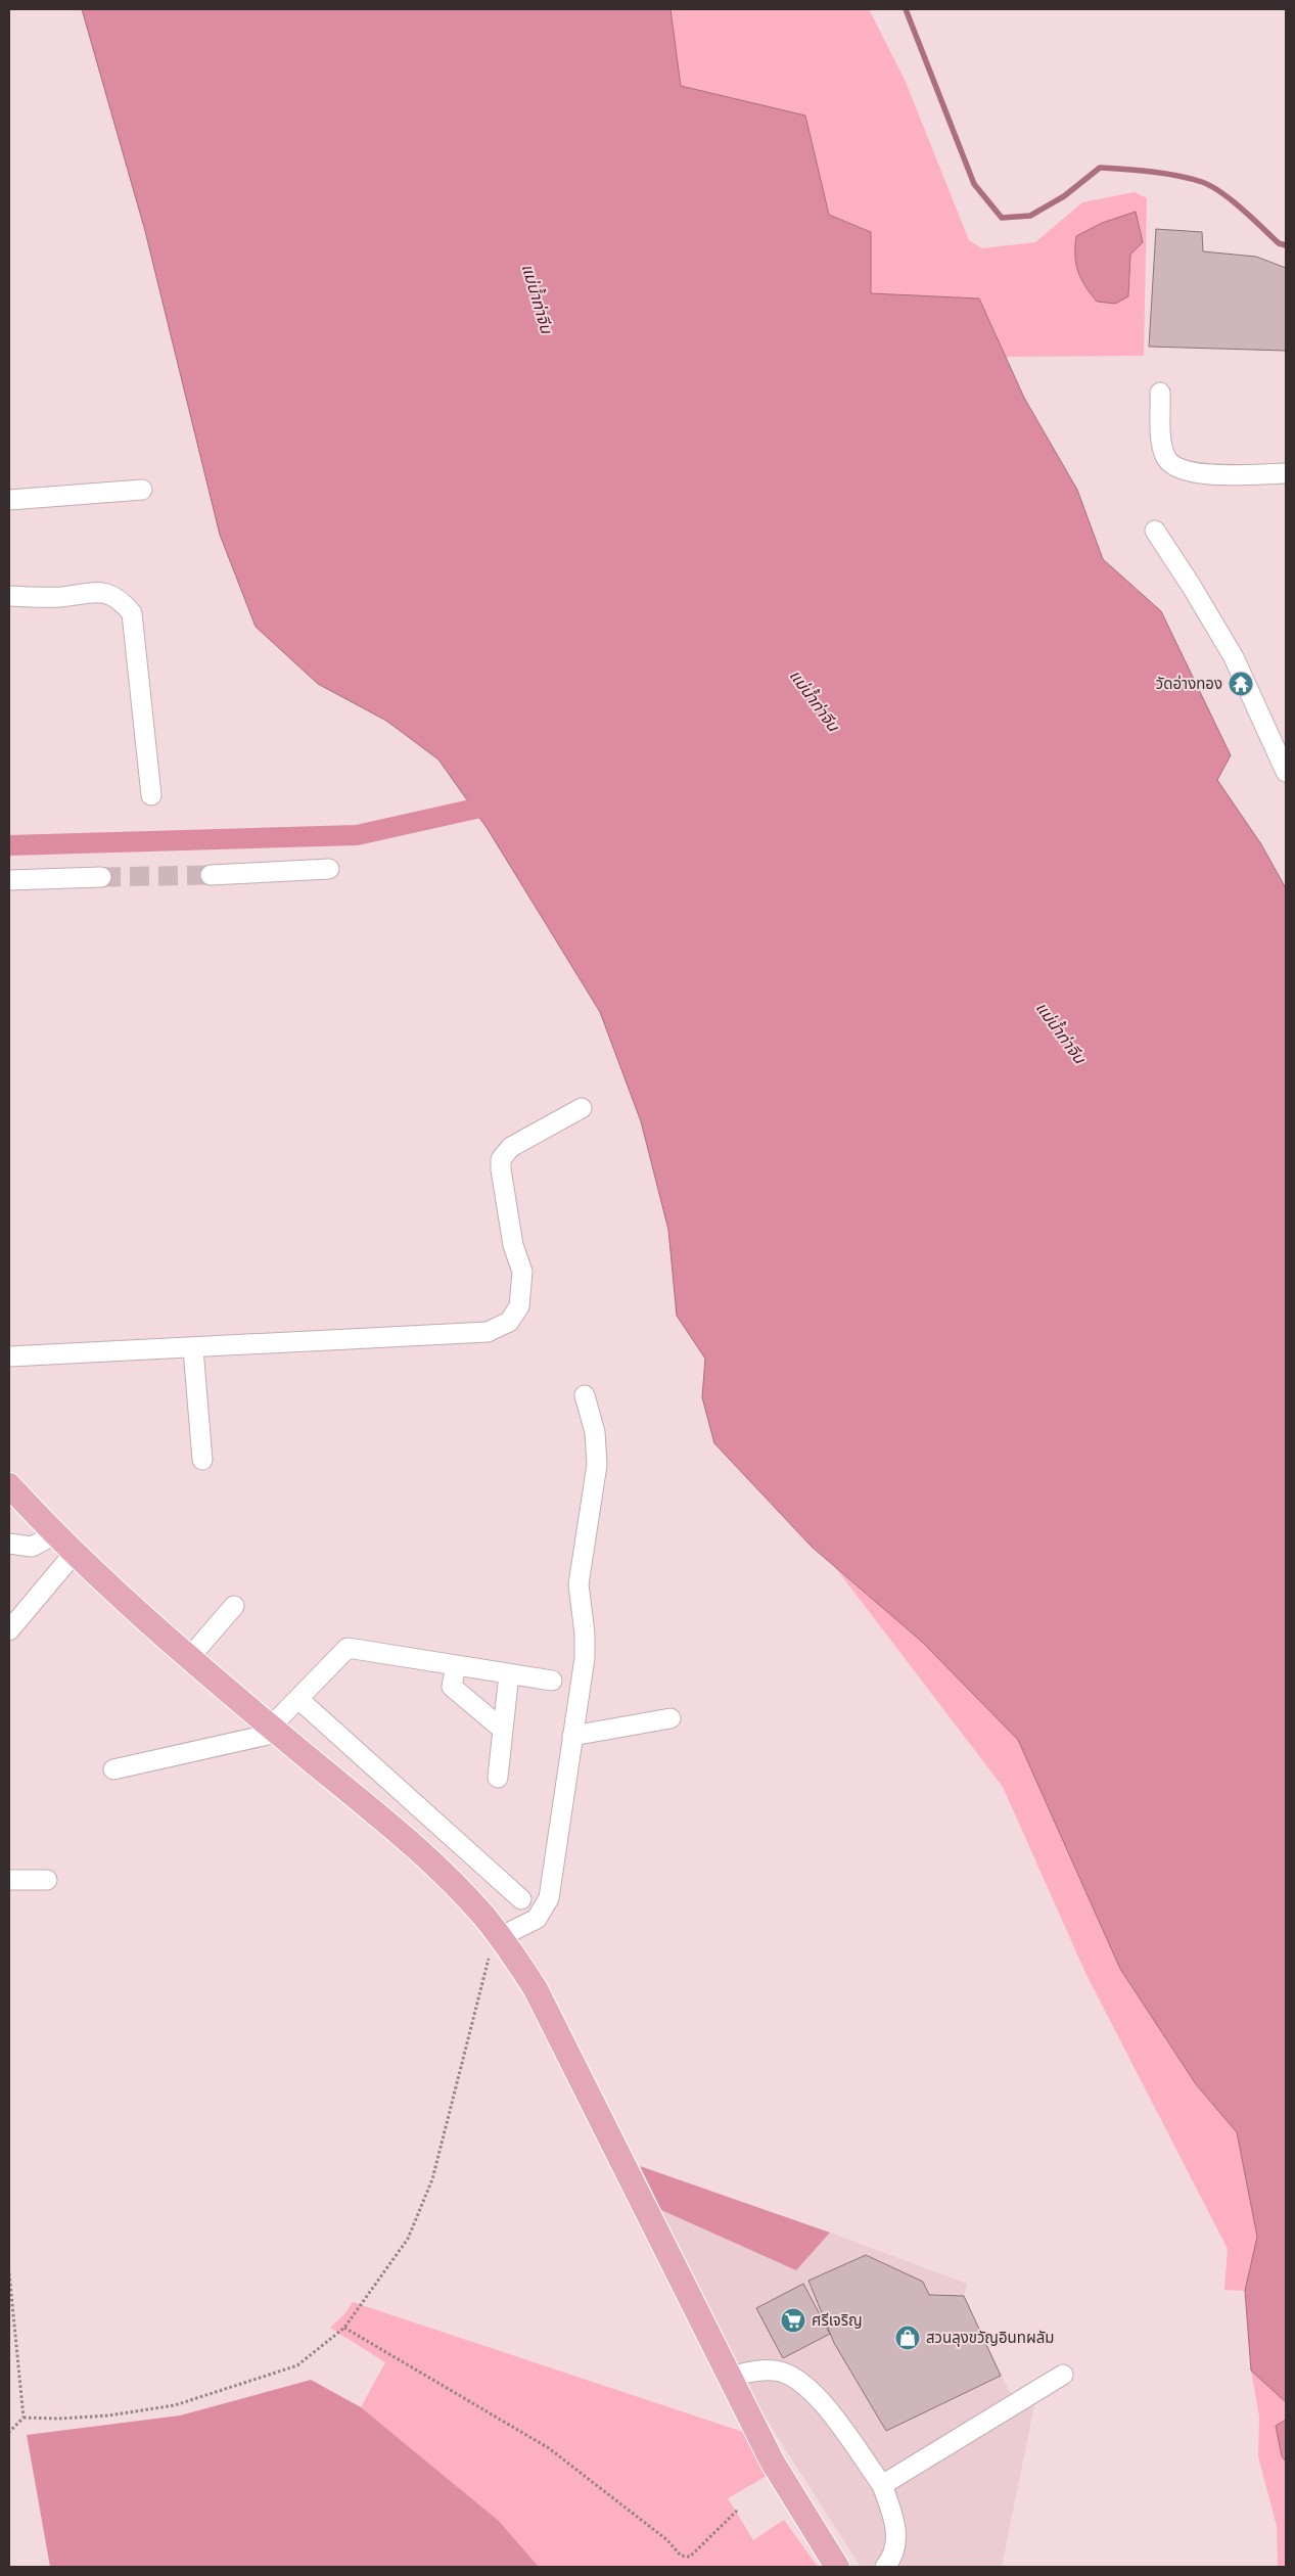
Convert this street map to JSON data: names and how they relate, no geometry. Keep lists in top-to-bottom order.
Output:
{
  "water": ["แม่น้ำท่าจีน"],
  "places": {
    "temple": ["วัดอ่างทอง"],
    "supermarket": ["ศรีเจริญ"],
    "shop": ["สวนลุงขวัญอินทผลัม"]
  }
}
